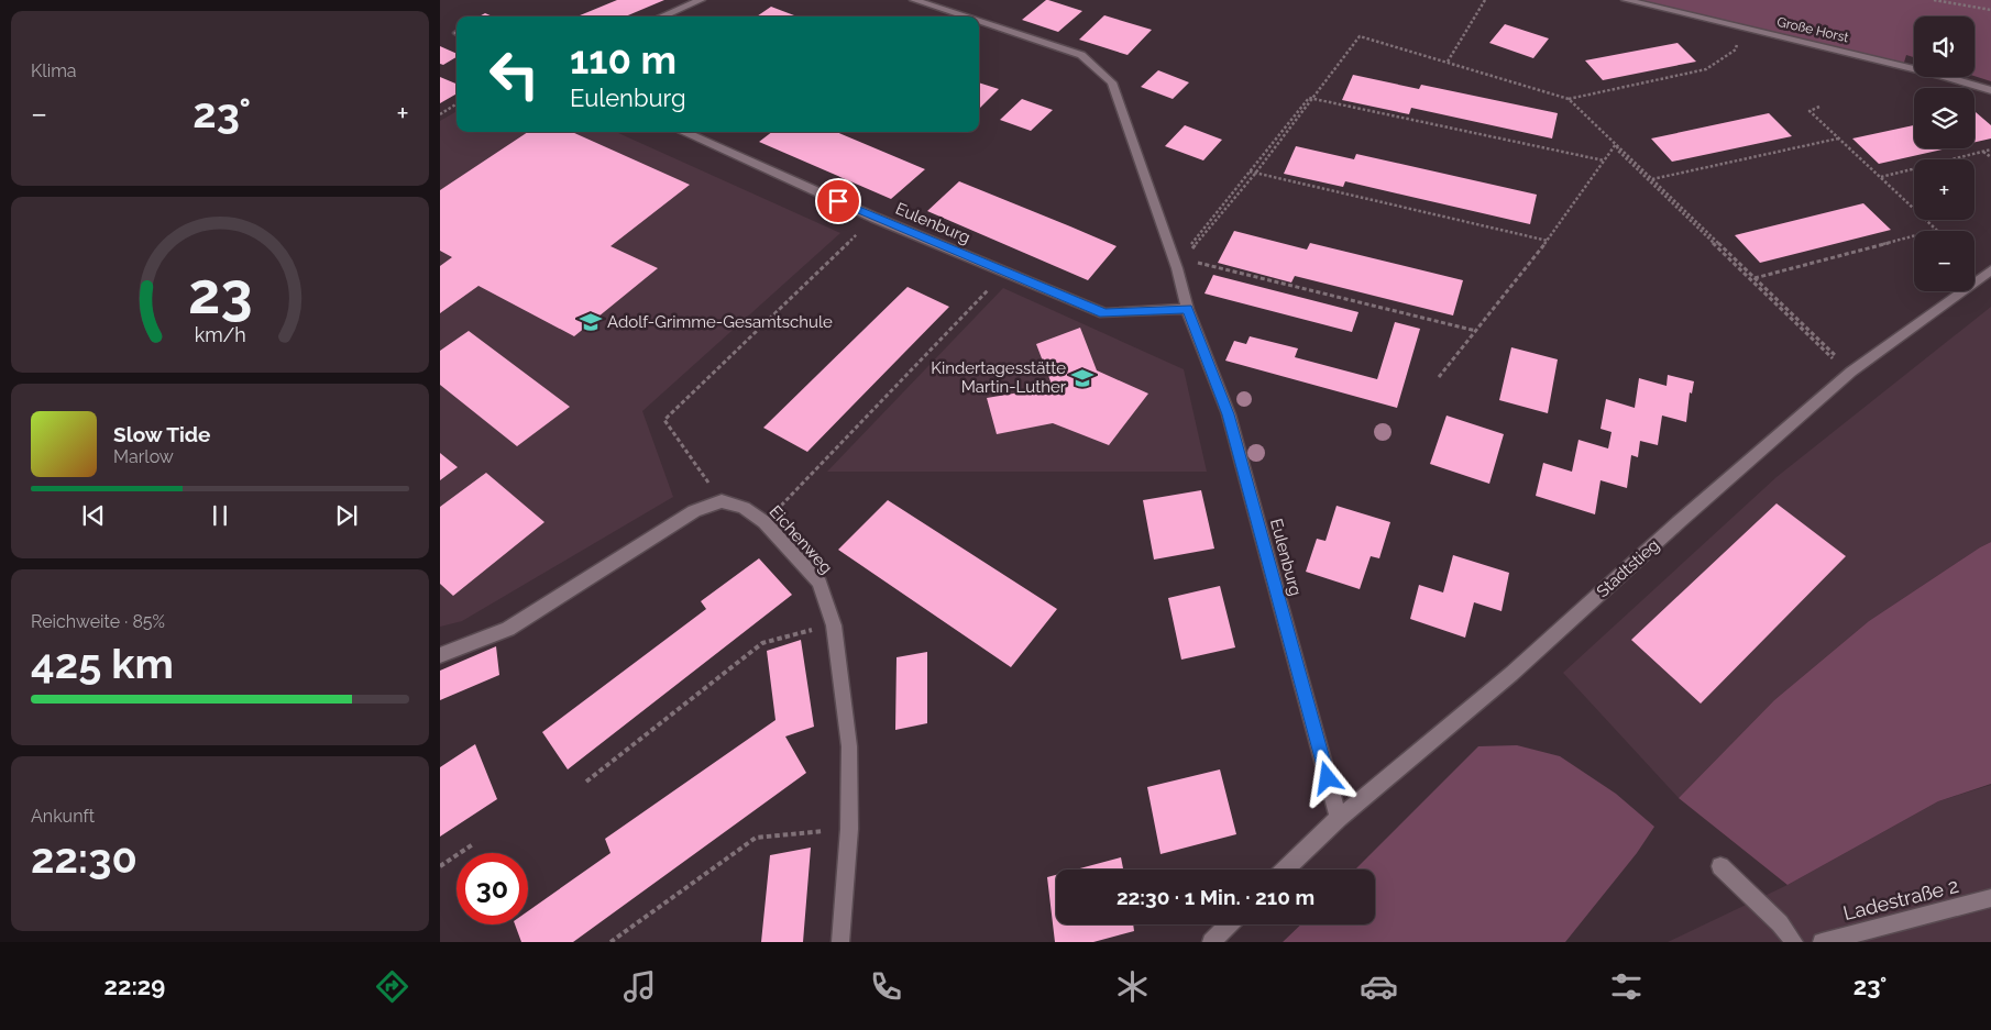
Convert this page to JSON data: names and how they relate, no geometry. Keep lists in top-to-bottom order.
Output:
{
  "streets": {
    "street": [
      "Große Horst",
      "Eulenburg",
      "Eichenweg",
      "Stadtstieg",
      "Ladestraße 2"
    ]
  },
  "crossings": [
    ["Eulenburg", "Stadtstieg"]
  ],
  "places": {
    "school or university": ["Adolf-Grimme-Gesamtschule", "Kindertagesstätte Martin-Luther"]
  },
  "page": {
    "tile": [
      "Klima",
      ["Reichweite · 85%", "425 km"],
      ["Ankunft", "22:30"]
    ],
    "map_buttons": ["+", "−"],
    "turn": ["110 m", "Eulenburg"],
    "heat": ["−", "23°", "+"],
    "song": ["Slow Tide", "Marlow"],
    "limit": "30",
    "trip": "22:30 · 1 Min. · 210 m",
    "tabs": ["22:29", "23°"],
    "gauge": ["23", "km/h"]
  }
}
